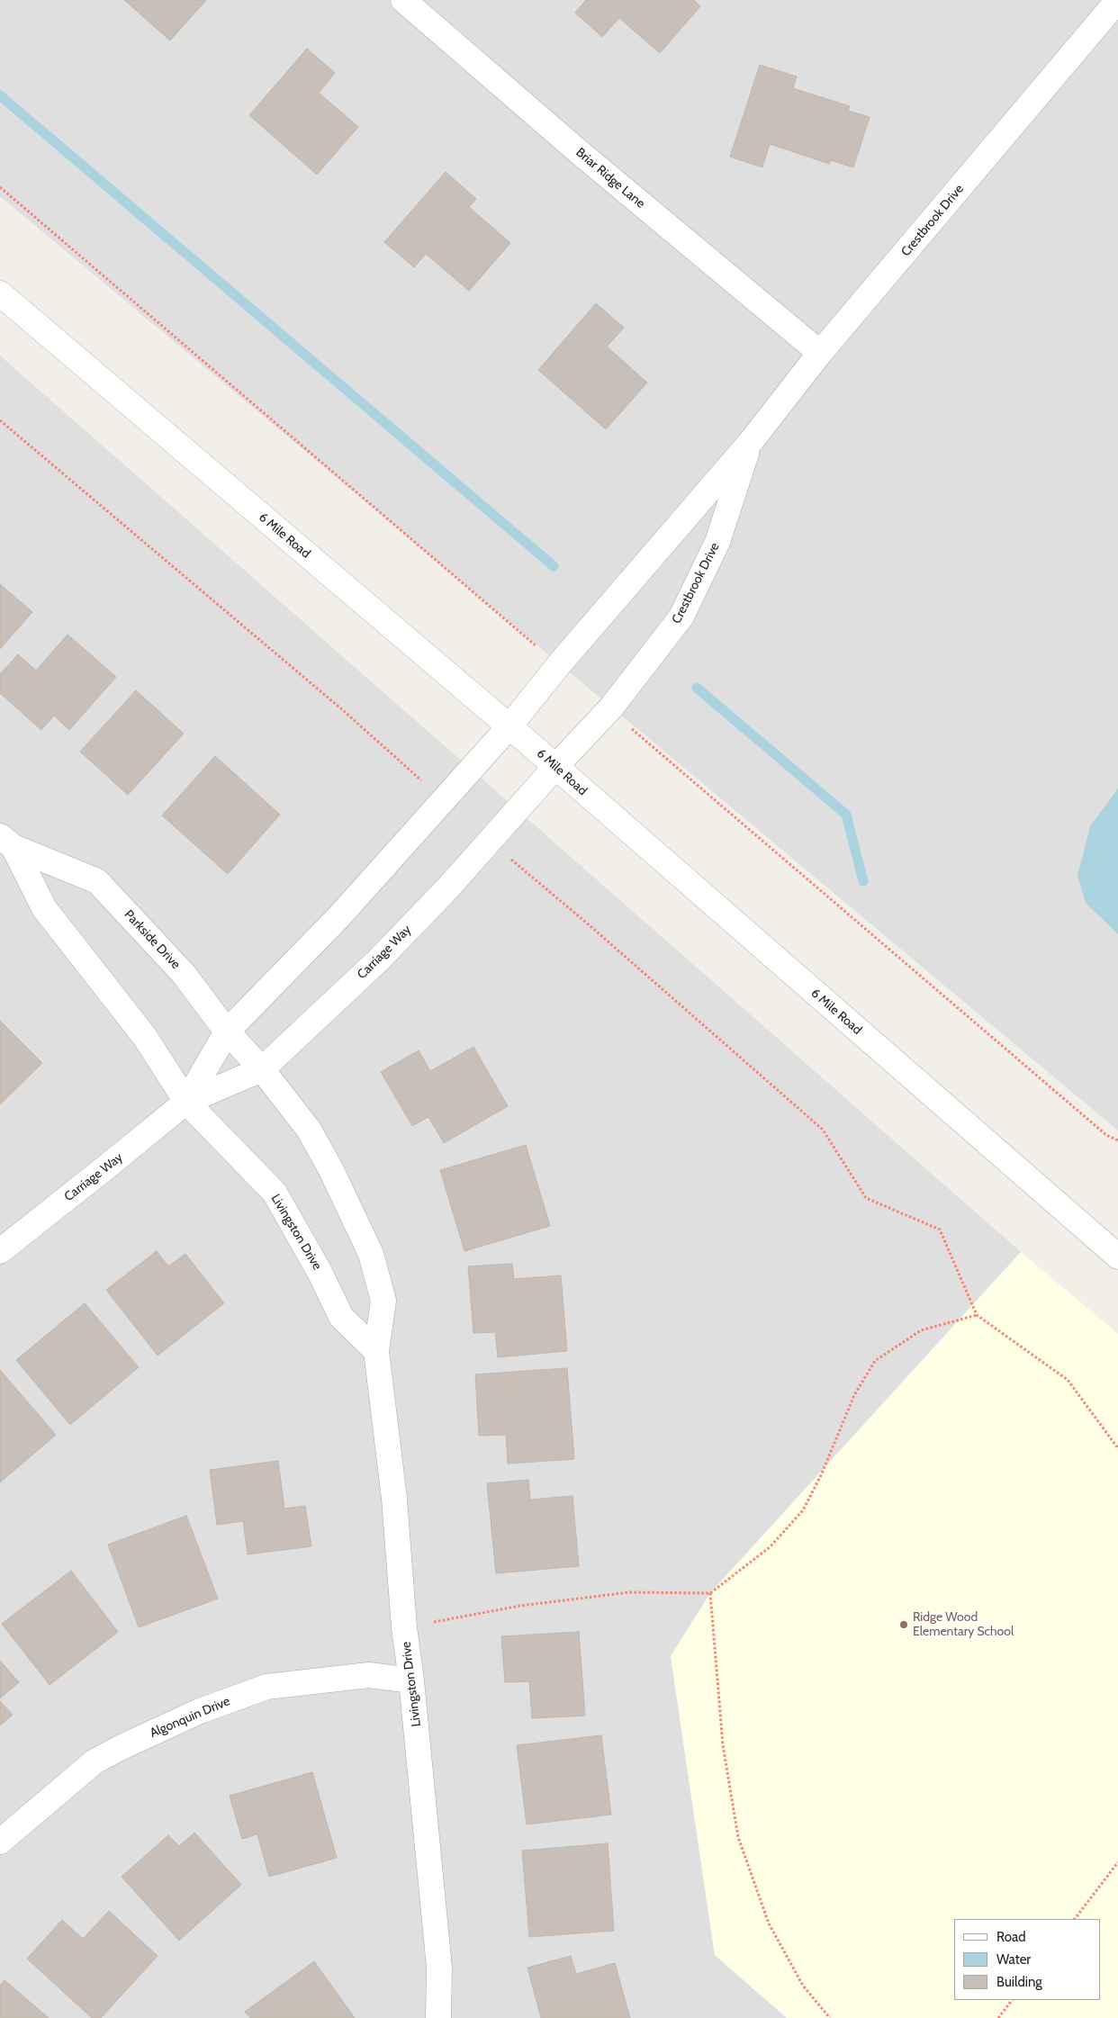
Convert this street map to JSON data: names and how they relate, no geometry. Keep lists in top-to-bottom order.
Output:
{
  "streets": {
    "street": [
      "Briar Ridge Lane",
      "Crestbrook Drive",
      "6 Mile Road",
      "Parkside Drive",
      "Carriage Way",
      "Livingston Drive",
      "Algonquin Drive"
    ]
  },
  "crossings": [
    ["Briar Ridge Lane", "Crestbrook Drive"],
    ["Crestbrook Drive", "6 Mile Road"],
    ["Crestbrook Drive", "Carriage Way"],
    ["6 Mile Road", "Carriage Way"],
    ["Parkside Drive", "Carriage Way"],
    ["Parkside Drive", "Livingston Drive"],
    ["Carriage Way", "Livingston Drive"],
    ["Livingston Drive", "Algonquin Drive"]
  ],
  "places": ["Ridge Wood Elementary School"],
  "legend": ["Road", "Water", "Building"]
}
